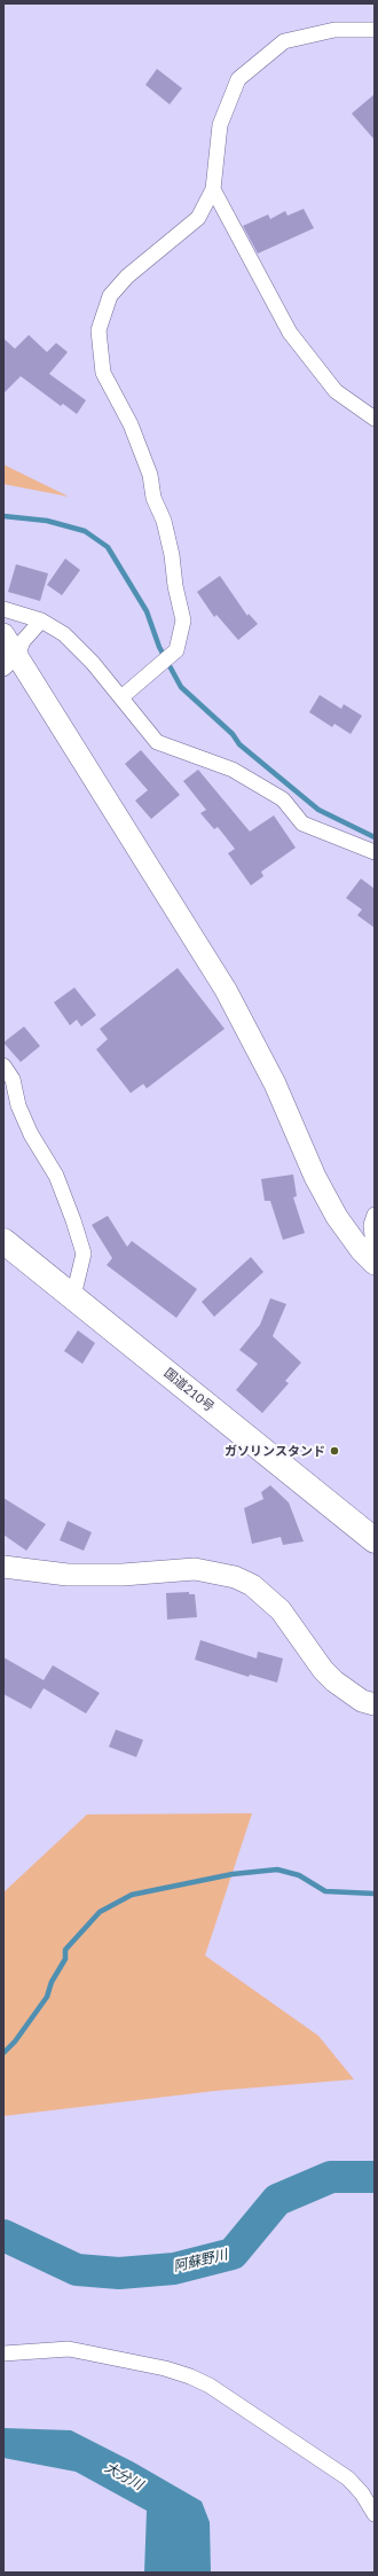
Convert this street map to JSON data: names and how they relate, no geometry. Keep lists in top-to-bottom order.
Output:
{
  "streets": {
    "highway": ["国道210号"]
  },
  "water": ["阿蘇野川", "大分川"],
  "places": ["ガソリンスタンド"]
}
